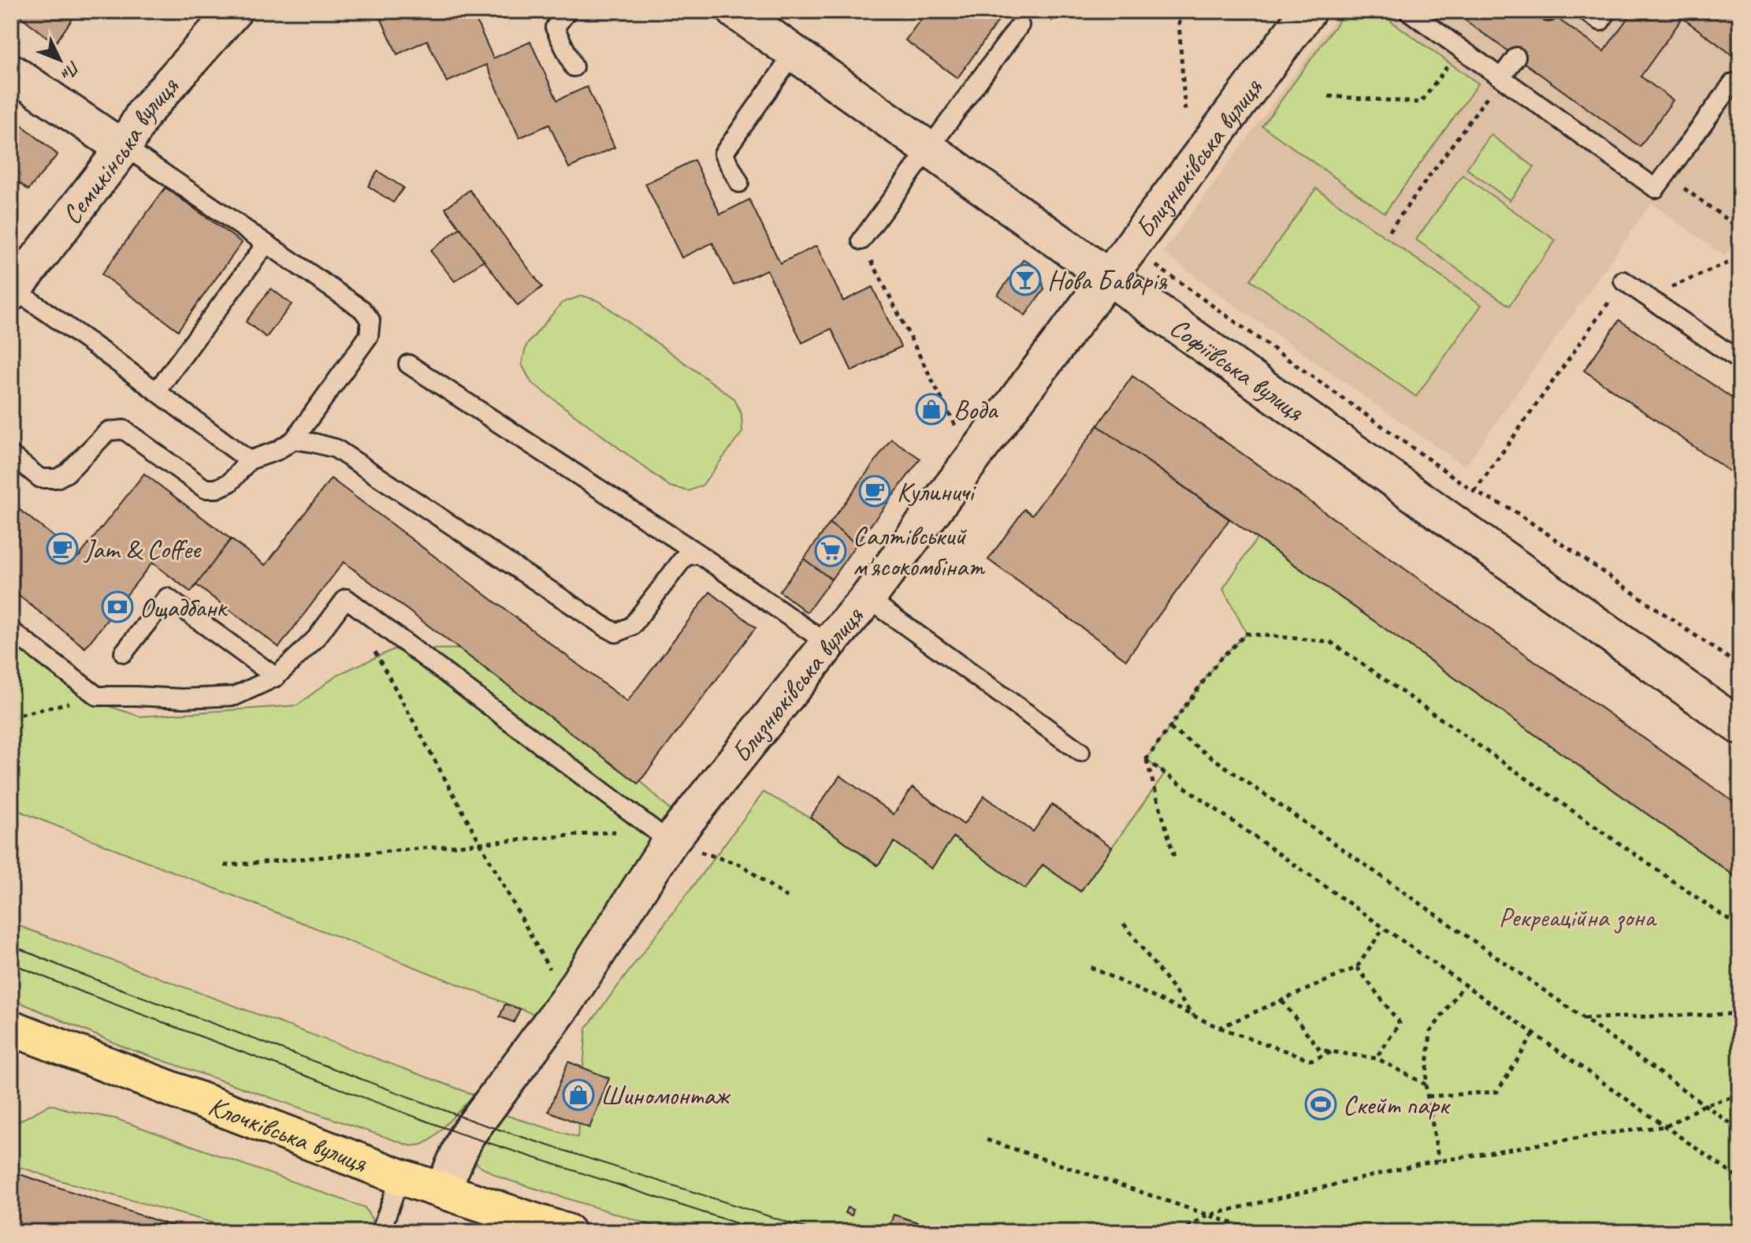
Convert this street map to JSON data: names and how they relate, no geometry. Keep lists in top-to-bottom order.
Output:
{
  "streets": {
    "main road": ["Клочківська вулиця"],
    "street": ["Семикінська вулиця", "Близнюківська вулиця", "Софіївська вулиця"]
  },
  "crossings": [
    ["Близнюківська вулиця", "Софіївська вулиця"],
    ["Близнюківська вулиця", "Клочківська вулиця"]
  ],
  "parks": ["Рекреаційна зона"],
  "places": {
    "bar": ["Нова Баварія"],
    "shop": ["Вода", "Шиномонтаж"],
    "cafe": ["Кулиничі", "Jam & Coffee"],
    "supermarket": ["Салтівський м'ясокомбінат"],
    "bank": ["Ощадбанк"],
    "sports": ["Скейт парк"]
  },
  "north": "bottom right"
}
